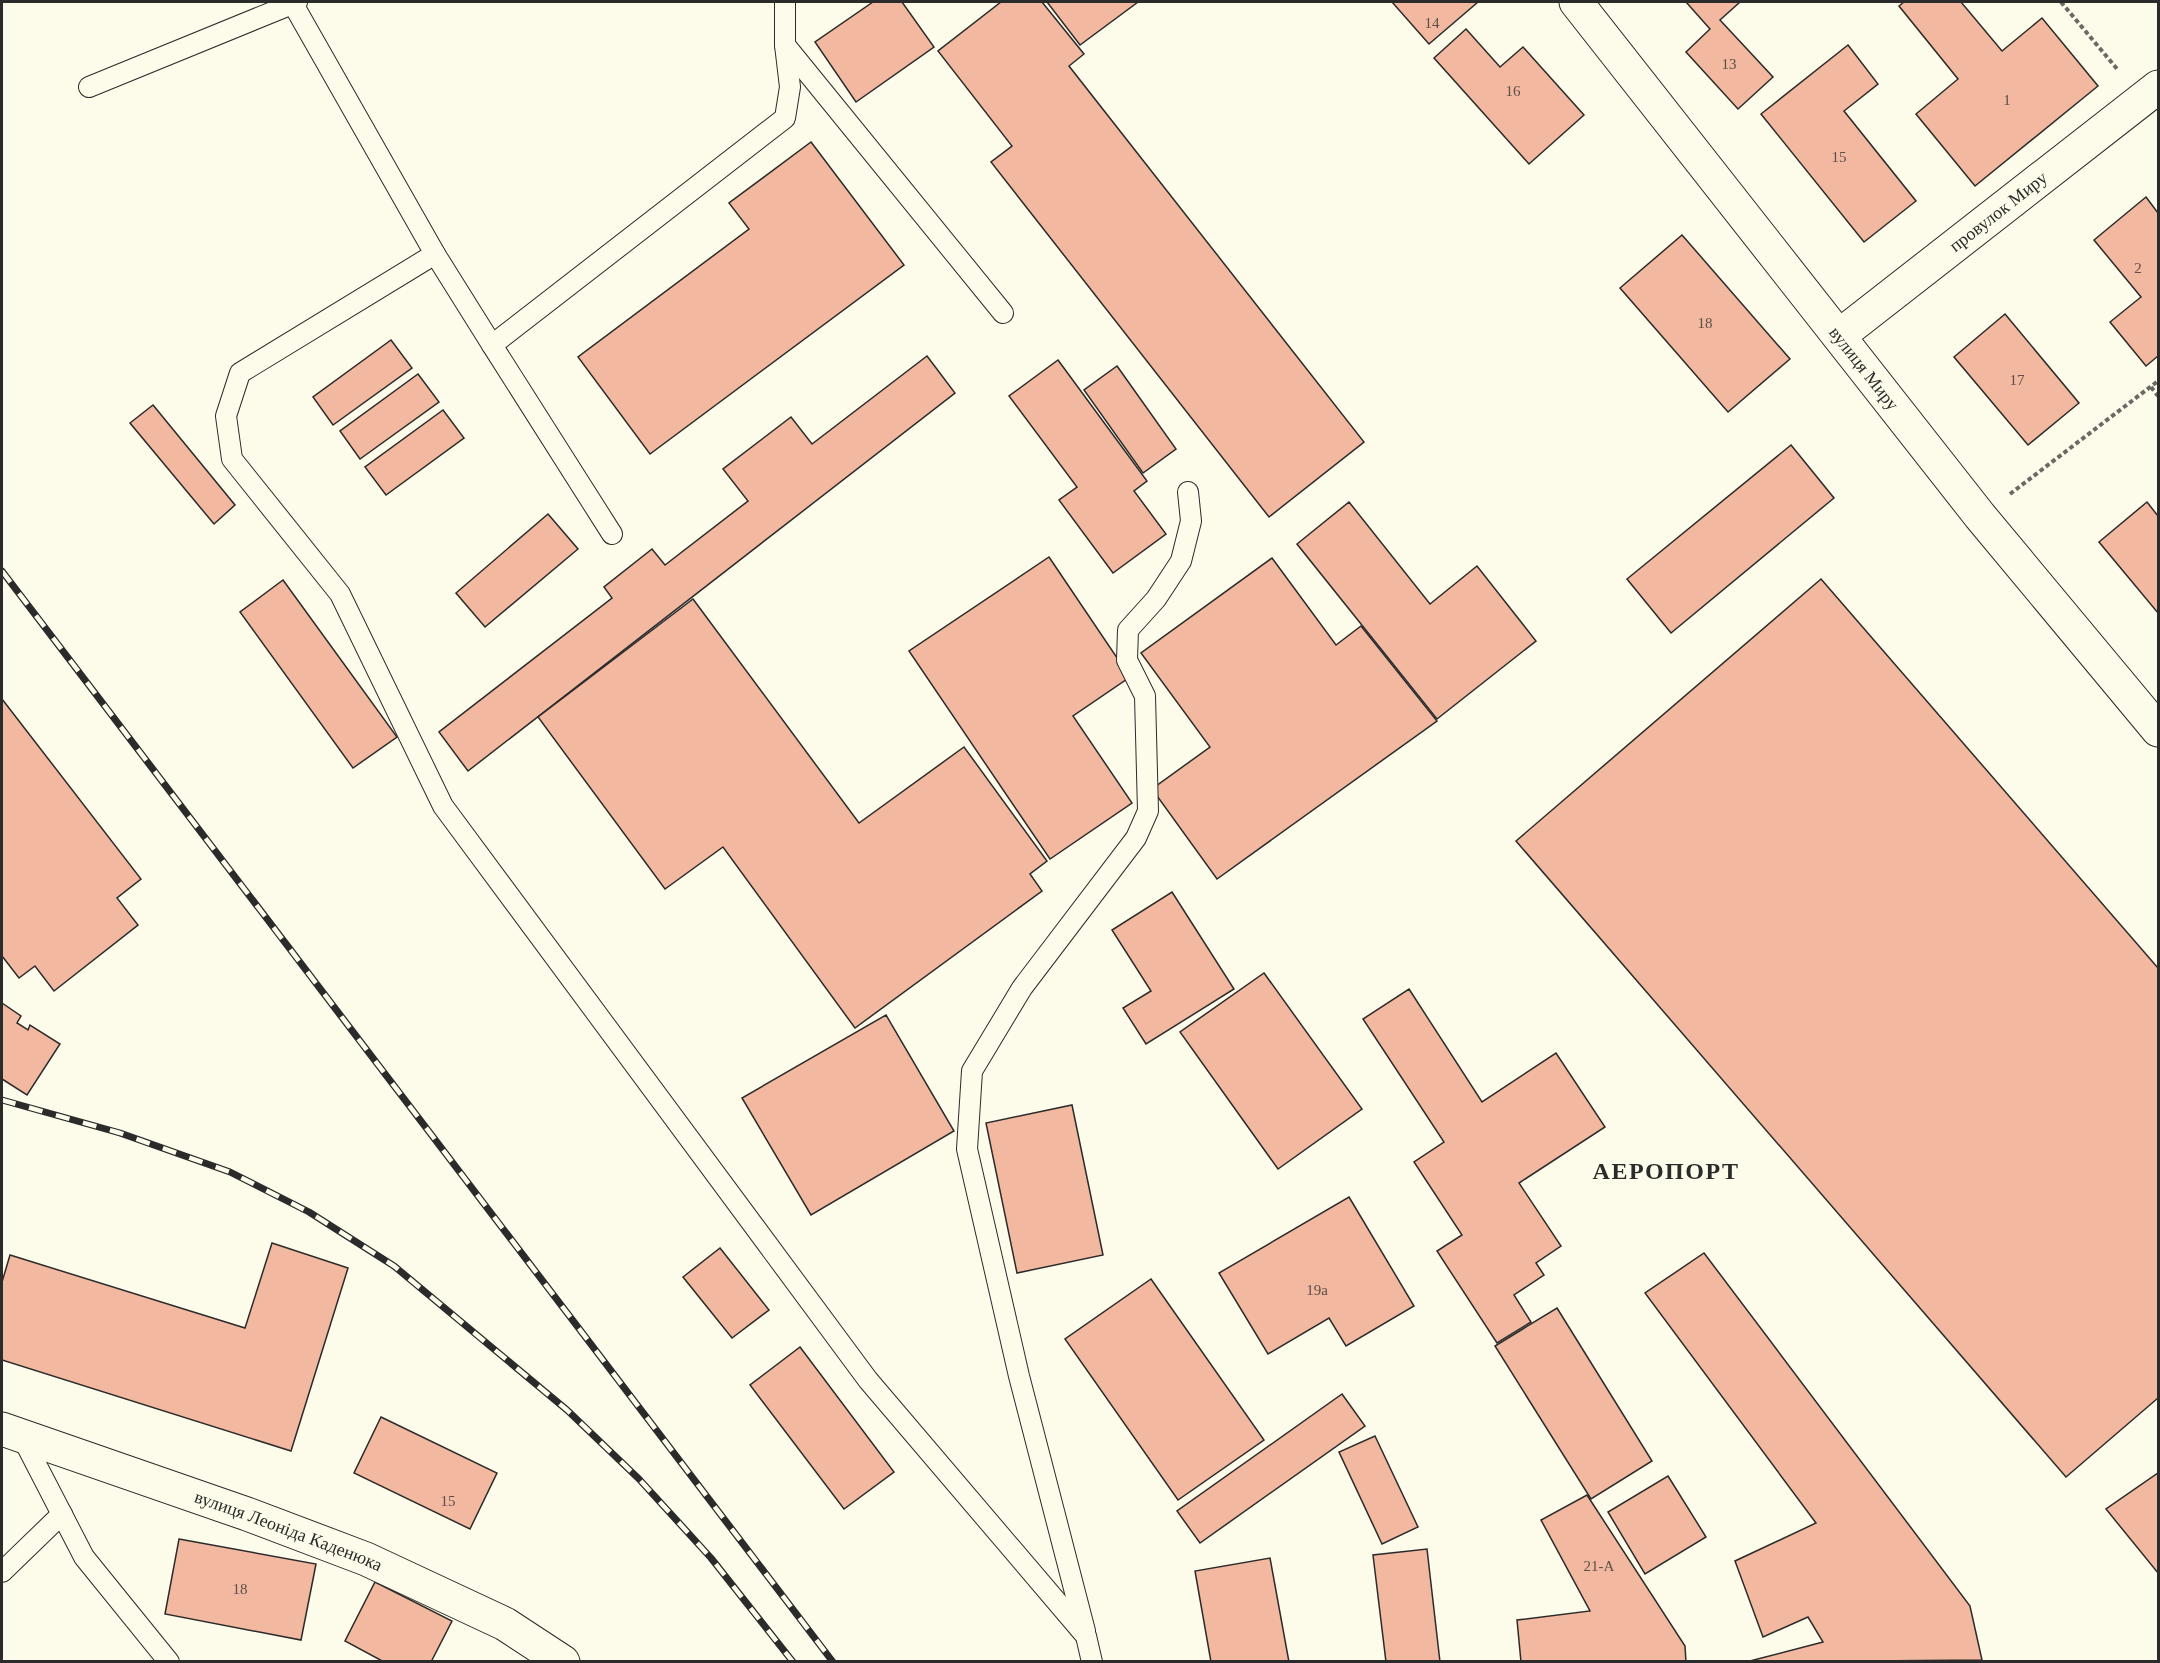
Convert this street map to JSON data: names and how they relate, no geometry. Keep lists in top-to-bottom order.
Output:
{
  "streets": {
    "street": ["провулок Миру", "вулиця Миру", "вулиця Леоніда Каденюка"]
  },
  "crossings": [
    ["провулок Миру", "вулиця Миру"]
  ],
  "districts": ["АЕРОПОРТ"],
  "house_numbers": [
    "14",
    "13",
    "16",
    "1",
    "15",
    "2",
    "18",
    "17",
    "19а",
    "15",
    "21-А",
    "18"
  ]
}
